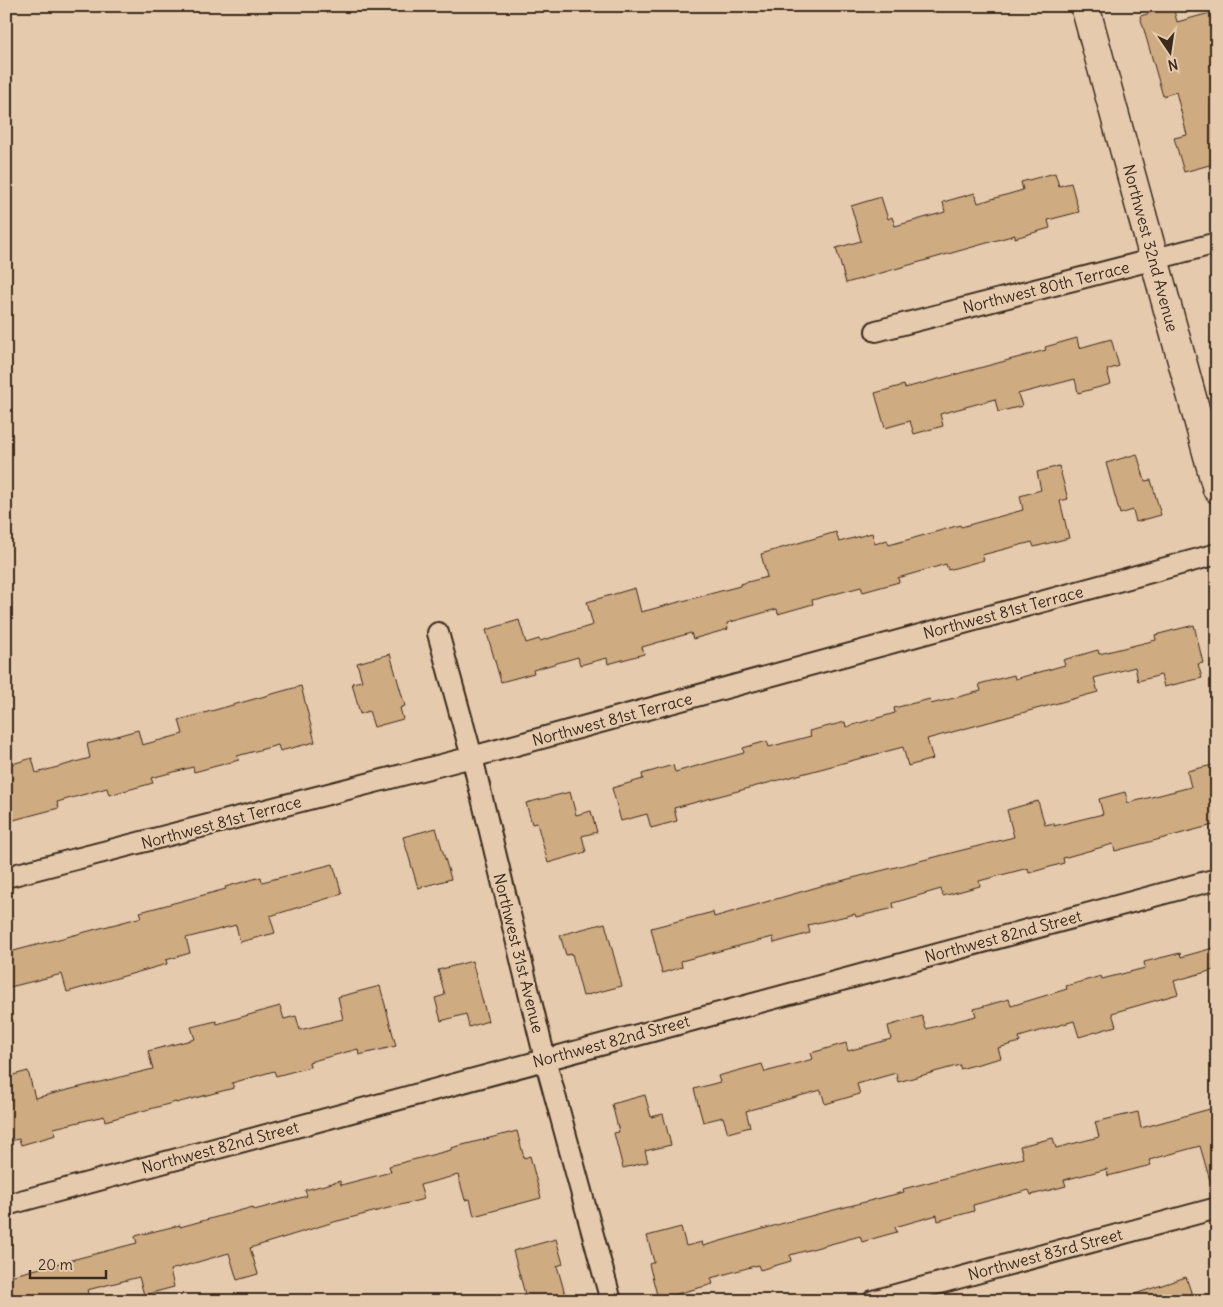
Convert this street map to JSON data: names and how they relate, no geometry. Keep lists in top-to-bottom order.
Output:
{
  "streets": {
    "main road": ["Northwest 32nd Avenue"],
    "street": [
      "Northwest 80th Terrace",
      "Northwest 81st Terrace",
      "Northwest 82nd Street",
      "Northwest 31st Avenue",
      "Northwest 83rd Street"
    ]
  },
  "crossings": [
    ["Northwest 32nd Avenue", "Northwest 80th Terrace"],
    ["Northwest 81st Terrace", "Northwest 31st Avenue"],
    ["Northwest 82nd Street", "Northwest 31st Avenue"]
  ],
  "scale_bar": "20 m",
  "north": "bottom"
}
